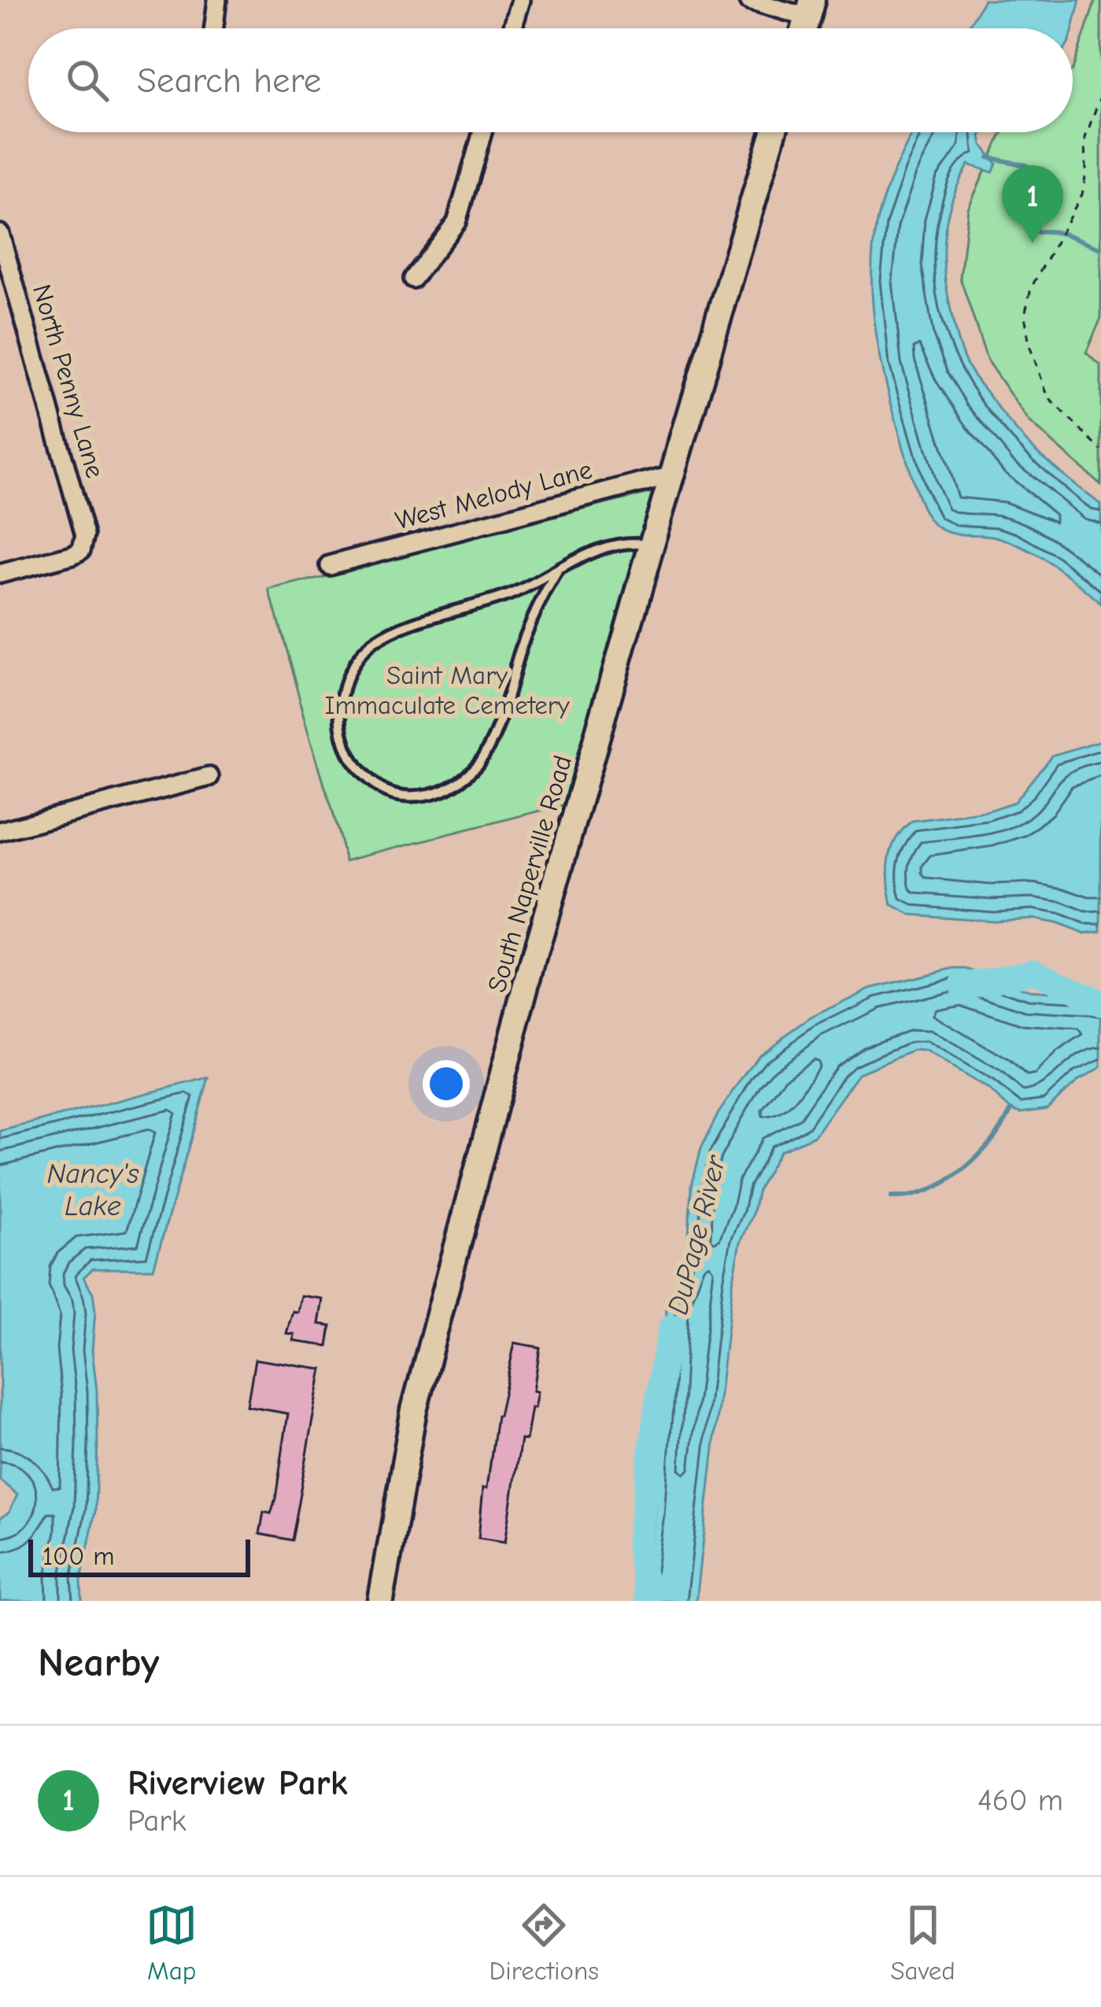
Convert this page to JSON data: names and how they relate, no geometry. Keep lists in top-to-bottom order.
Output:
{
  "streets": {
    "main road": ["South Naperville Road"],
    "street": ["North Penny Lane", "West Melody Lane"]
  },
  "crossings": [
    ["West Melody Lane", "South Naperville Road"]
  ],
  "water": ["Nancy's Lake", "DuPage River"],
  "parks": ["Saint Mary Immaculate Cemetery"],
  "scale_bar": "100 m",
  "page": {
    "search": "Search here",
    "pins": "1",
    "scale": "100 m",
    "heading": "Nearby",
    "list": [
      {
        "mark": "1",
        "name": "Riverview Park",
        "note": "Park",
        "value": "460 m"
      }
    ],
    "nav": ["Map", "Directions", "Saved"]
  }
}
